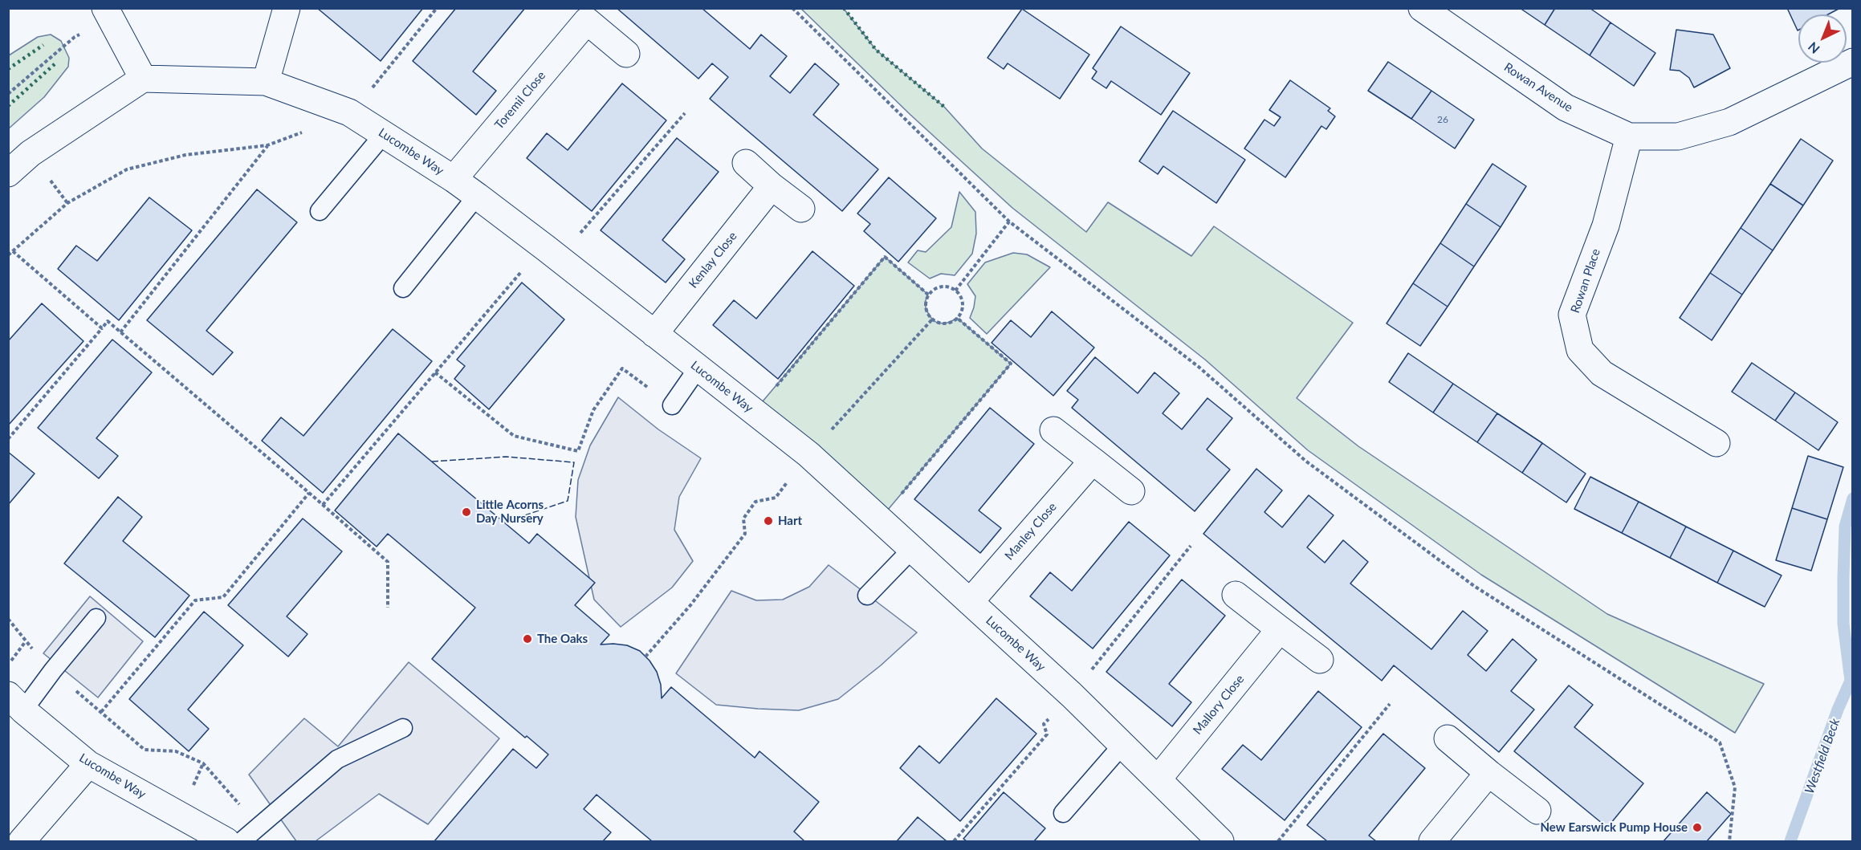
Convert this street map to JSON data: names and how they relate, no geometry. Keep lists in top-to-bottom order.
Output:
{
  "streets": {
    "street": [
      "Rowan Avenue",
      "Toremil Close",
      "Lucombe Way",
      "Kenlay Close",
      "Rowan Place",
      "Manley Close",
      "Mallory Close"
    ]
  },
  "crossings": [
    ["Rowan Avenue", "Rowan Place"],
    ["Toremil Close", "Lucombe Way"],
    ["Lucombe Way", "Kenlay Close"],
    ["Lucombe Way", "Manley Close"],
    ["Lucombe Way", "Mallory Close"]
  ],
  "water": ["Westfield Beck"],
  "places": [
    "Little Acorns Day Nursery",
    "Hart",
    "The Oaks",
    "New Earswick Pump House"
  ],
  "house_numbers": ["26"],
  "north": "bottom left"
}
